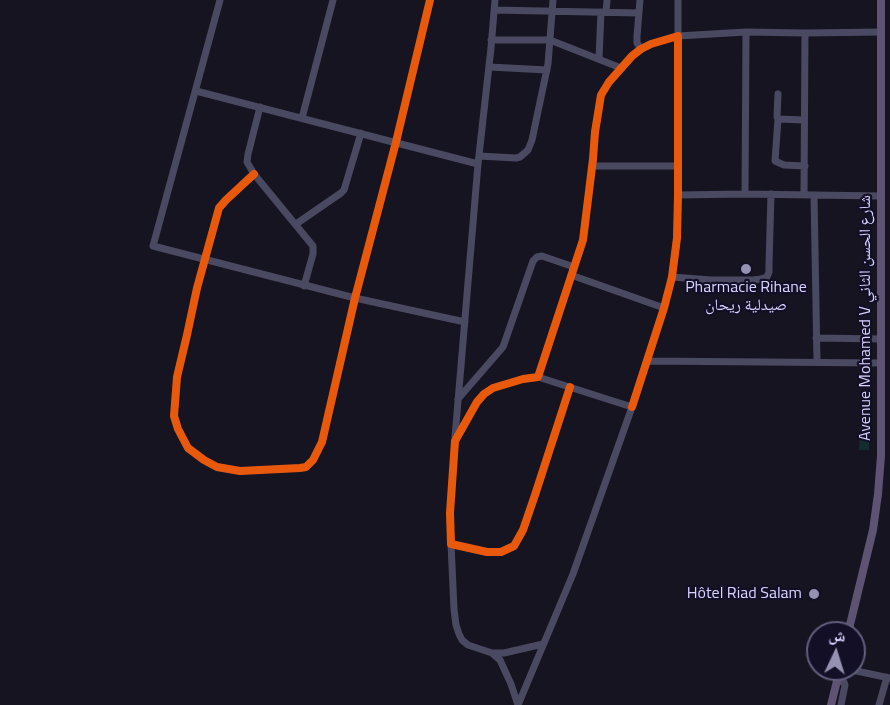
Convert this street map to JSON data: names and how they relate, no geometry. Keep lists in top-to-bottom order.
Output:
{
  "streets": {
    "main road": ["Avenue Mohamed V شارع الحسن الثاني"]
  },
  "places": ["Pharmacie Rihane صيدلية ريحان", "Hôtel Riad Salam"],
  "north": "top"
}
